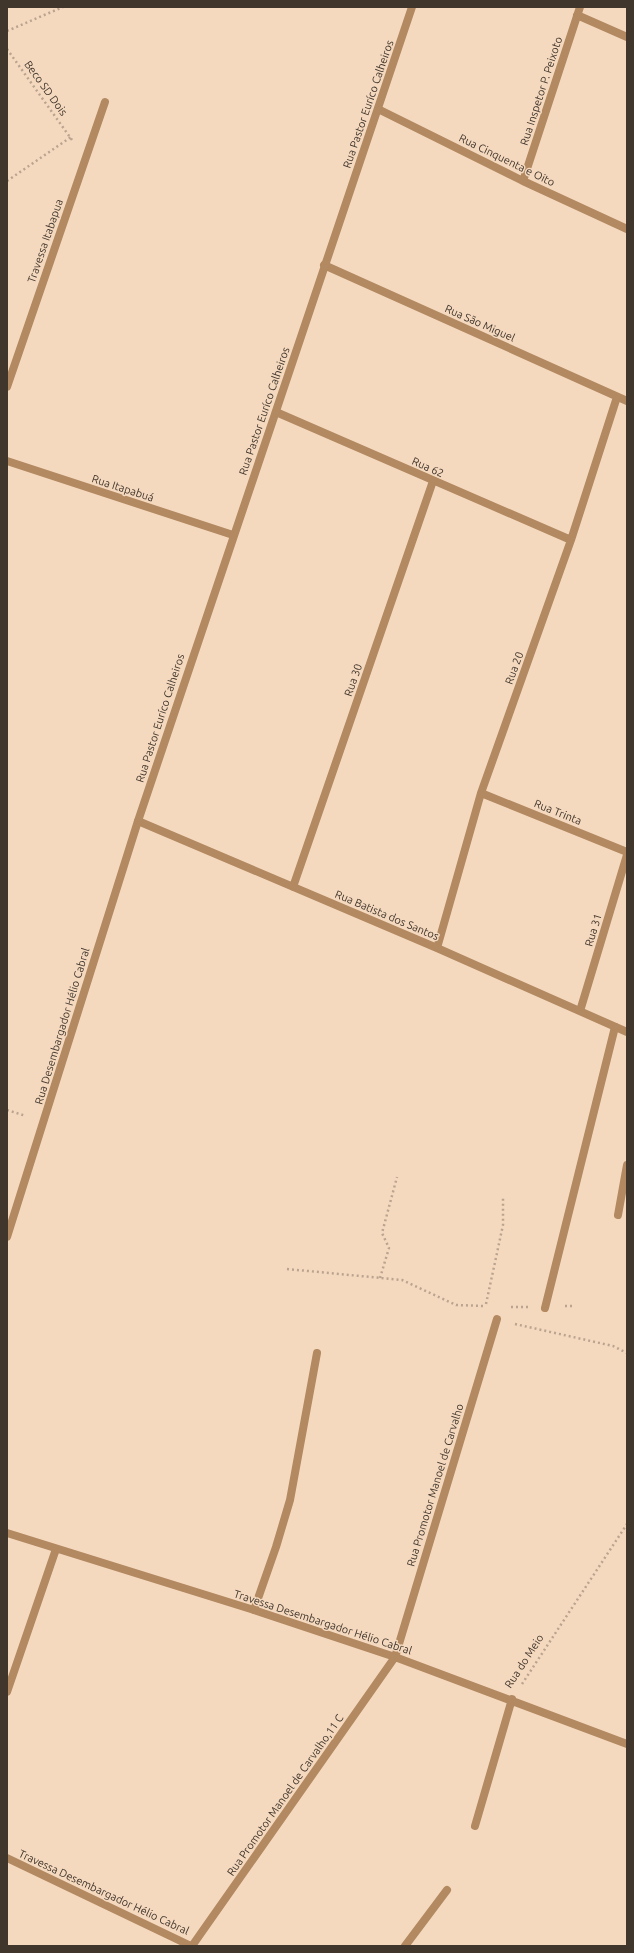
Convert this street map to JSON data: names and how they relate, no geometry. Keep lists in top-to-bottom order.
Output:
{
  "streets": {
    "street": [
      "Rua Inspetor P. Peixoto",
      "Rua Pastor Euríco Calheiros",
      "Rua Cinquenta e Oito",
      "Travessa Itabapua",
      "Rua São Miguel",
      "Rua 62",
      "Rua Itapabuá",
      "Rua 20",
      "Rua 30",
      "Rua Trinta",
      "Rua Batista dos Santos",
      "Rua 31",
      "Rua Desembargador Hélio Cabral",
      "Rua Promotor Manoel de Carvalho",
      "Travessa Desembargador Hélio Cabral",
      "Rua do Meio",
      "Rua Promotor Manoel de Carvalho,11 C"
    ],
    "path": ["Beco SD Dois"]
  },
  "crossings": [
    ["Beco SD Dois", "Travessa Itabapua"],
    ["Rua Inspetor P. Peixoto", "Rua Cinquenta e Oito"],
    ["Rua Pastor Euríco Calheiros", "Rua Cinquenta e Oito"],
    ["Rua Pastor Euríco Calheiros", "Rua São Miguel"],
    ["Rua Pastor Euríco Calheiros", "Rua 62"],
    ["Rua Pastor Euríco Calheiros", "Rua Itapabuá"],
    ["Rua Pastor Euríco Calheiros", "Rua Batista dos Santos"],
    ["Rua Pastor Euríco Calheiros", "Rua Desembargador Hélio Cabral"],
    ["Rua São Miguel", "Rua 20"],
    ["Rua 62", "Rua 20"],
    ["Rua 62", "Rua 30"],
    ["Rua 20", "Rua Trinta"],
    ["Rua 20", "Rua Batista dos Santos"],
    ["Rua 30", "Rua Batista dos Santos"],
    ["Rua Trinta", "Rua 31"],
    ["Rua Batista dos Santos", "Rua 31"],
    ["Rua Batista dos Santos", "Rua Desembargador Hélio Cabral"],
    ["Rua Promotor Manoel de Carvalho", "Travessa Desembargador Hélio Cabral"],
    ["Rua Promotor Manoel de Carvalho", "Rua Promotor Manoel de Carvalho,11 C"],
    ["Travessa Desembargador Hélio Cabral", "Rua do Meio"],
    ["Travessa Desembargador Hélio Cabral", "Rua Promotor Manoel de Carvalho,11 C"]
  ]
}
